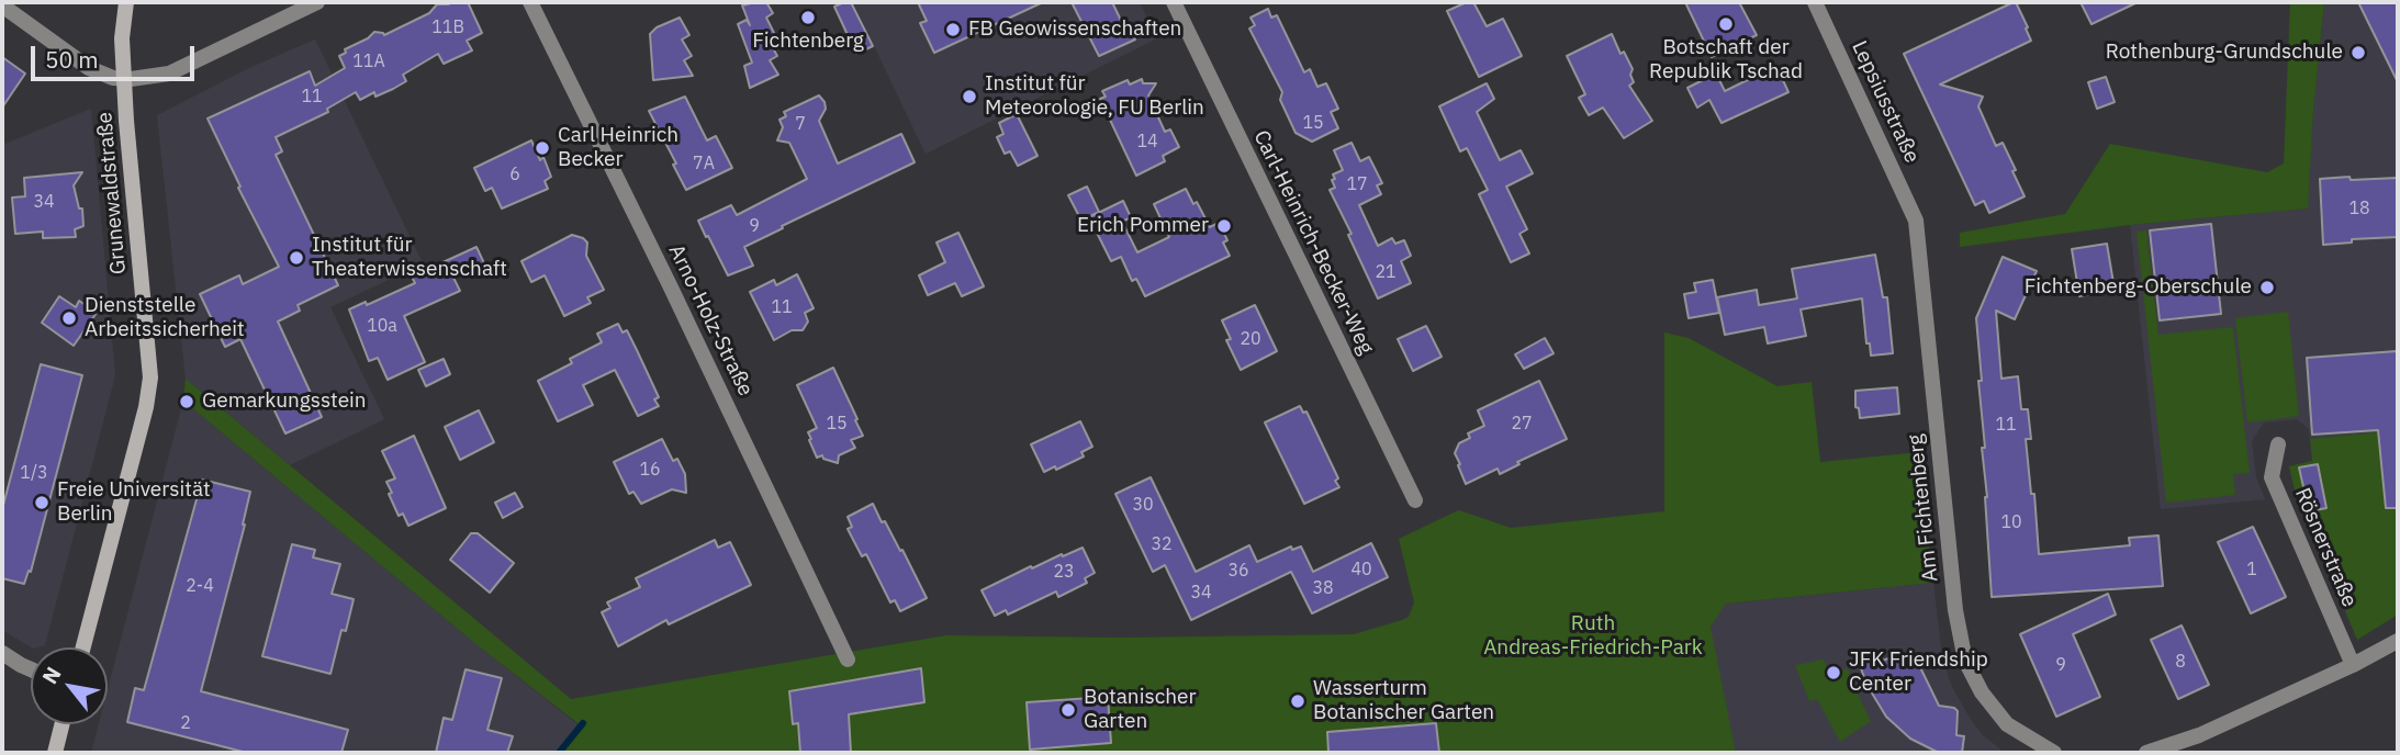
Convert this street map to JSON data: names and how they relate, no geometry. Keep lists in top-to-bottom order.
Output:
{
  "streets": {
    "main road": ["Grunewaldstraße"],
    "street": [
      "Lepsiusstraße",
      "Carl-Heinrich-Becker-Weg",
      "Arno-Holz-Straße",
      "Am Fichtenberg",
      "Rösnerstraße"
    ]
  },
  "crossings": [
    ["Lepsiusstraße", "Am Fichtenberg"]
  ],
  "parks": ["Ruth Andreas-Friedrich-Park"],
  "places": [
    "Fichtenberg",
    "Botschaft der Republik Tschad",
    "FB Geowissenschaften",
    "Rothenburg-Grundschule",
    "Institut für Meteorologie, FU Berlin",
    "Carl Heinrich Becker",
    "Erich Pommer",
    "Institut für Theaterwissenschaft",
    "Fichtenberg-Oberschule",
    "Dienststelle Arbeitssicherheit",
    "Gemarkungsstein",
    "Freie Universität Berlin",
    "JFK Friendship Center",
    "Wasserturm Botanischer Garten",
    "Botanischer Garten"
  ],
  "house_numbers": [
    "11B",
    "11A",
    "11",
    "15",
    "7",
    "14",
    "7A",
    "6",
    "17",
    "34",
    "18",
    "9",
    "21",
    "11",
    "10a",
    "20",
    "15",
    "27",
    "11",
    "16",
    "1/3",
    "30",
    "10",
    "32",
    "40",
    "1",
    "36",
    "23",
    "2-4",
    "38",
    "34",
    "8",
    "9",
    "2"
  ],
  "scale_bar": "50 m",
  "north": "top left"
}
